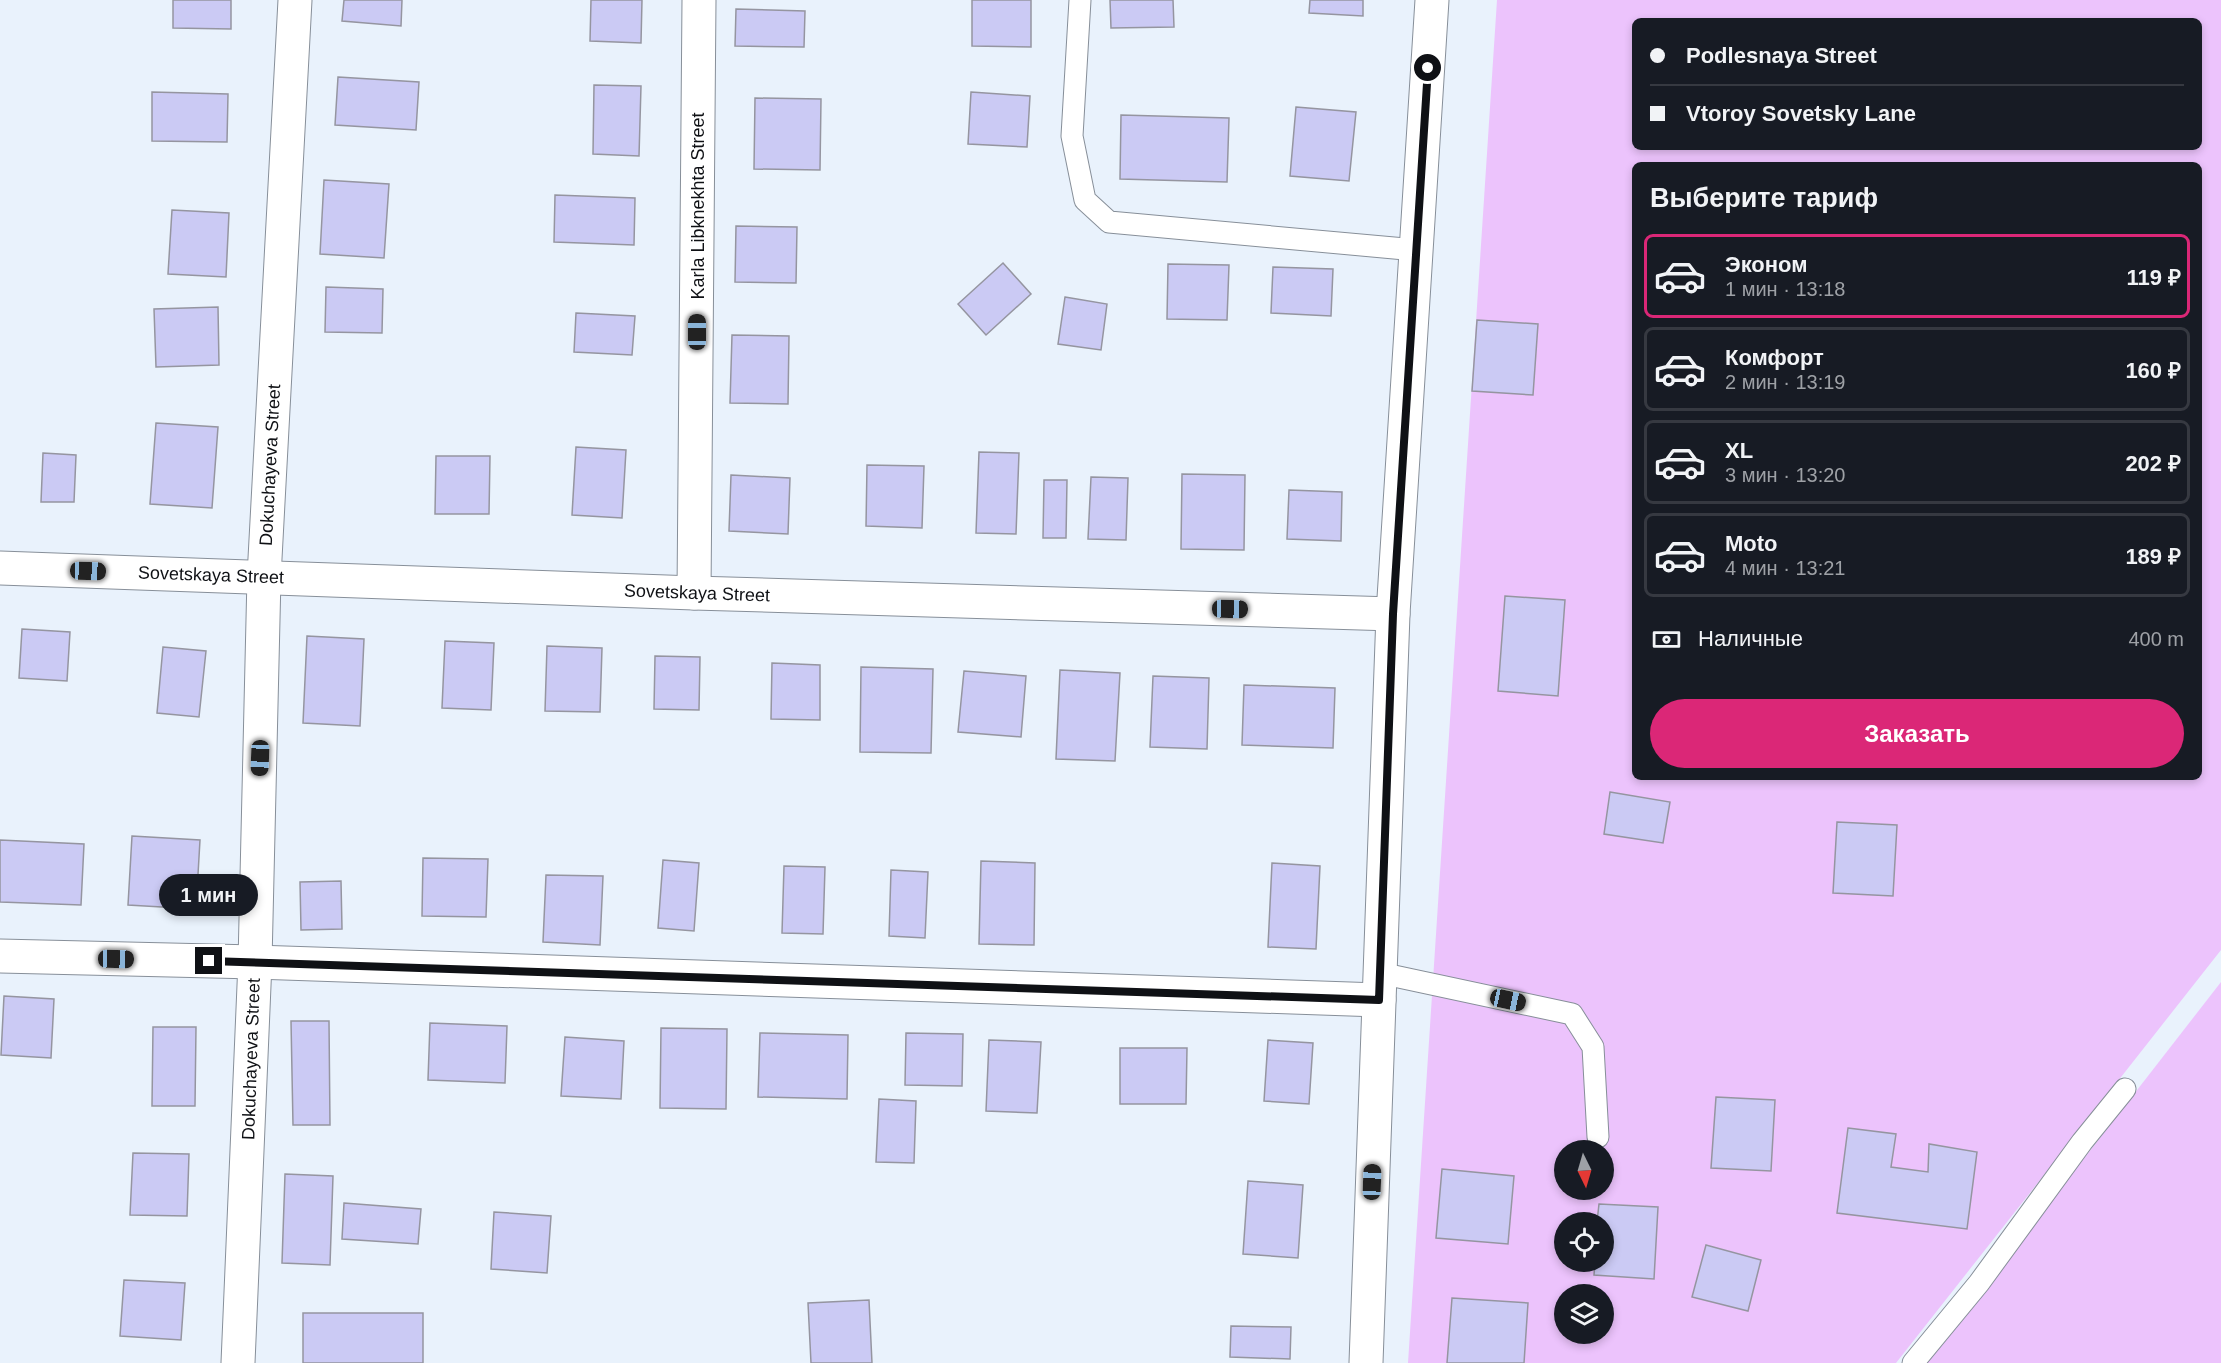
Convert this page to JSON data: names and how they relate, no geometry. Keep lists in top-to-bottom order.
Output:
{
  "streets": {
    "street": ["Karla Libknekhta Street", "Dokuchayeva Street", "Sovetskaya Street"]
  },
  "crossings": [
    ["Karla Libknekhta Street", "Sovetskaya Street"],
    ["Dokuchayeva Street", "Sovetskaya Street"]
  ],
  "north": "bottom",
  "page": {
    "banner": ["Podlesnaya Street", "Vtoroy Sovetsky Lane"],
    "heading": "Выберите тариф",
    "list": [
      {
        "name": "Эконом",
        "note": "1 мин · 13:18",
        "value": "119 ₽"
      },
      {
        "name": "Комфорт",
        "note": "2 мин · 13:19",
        "value": "160 ₽"
      },
      {
        "name": "XL",
        "note": "3 мин · 13:20",
        "value": "202 ₽"
      },
      {
        "name": "Moto",
        "note": "4 мин · 13:21",
        "value": "189 ₽"
      }
    ],
    "pay": ["Наличные", "400 m"],
    "buttons": "Заказать",
    "bubble": "1 мин"
  }
}
